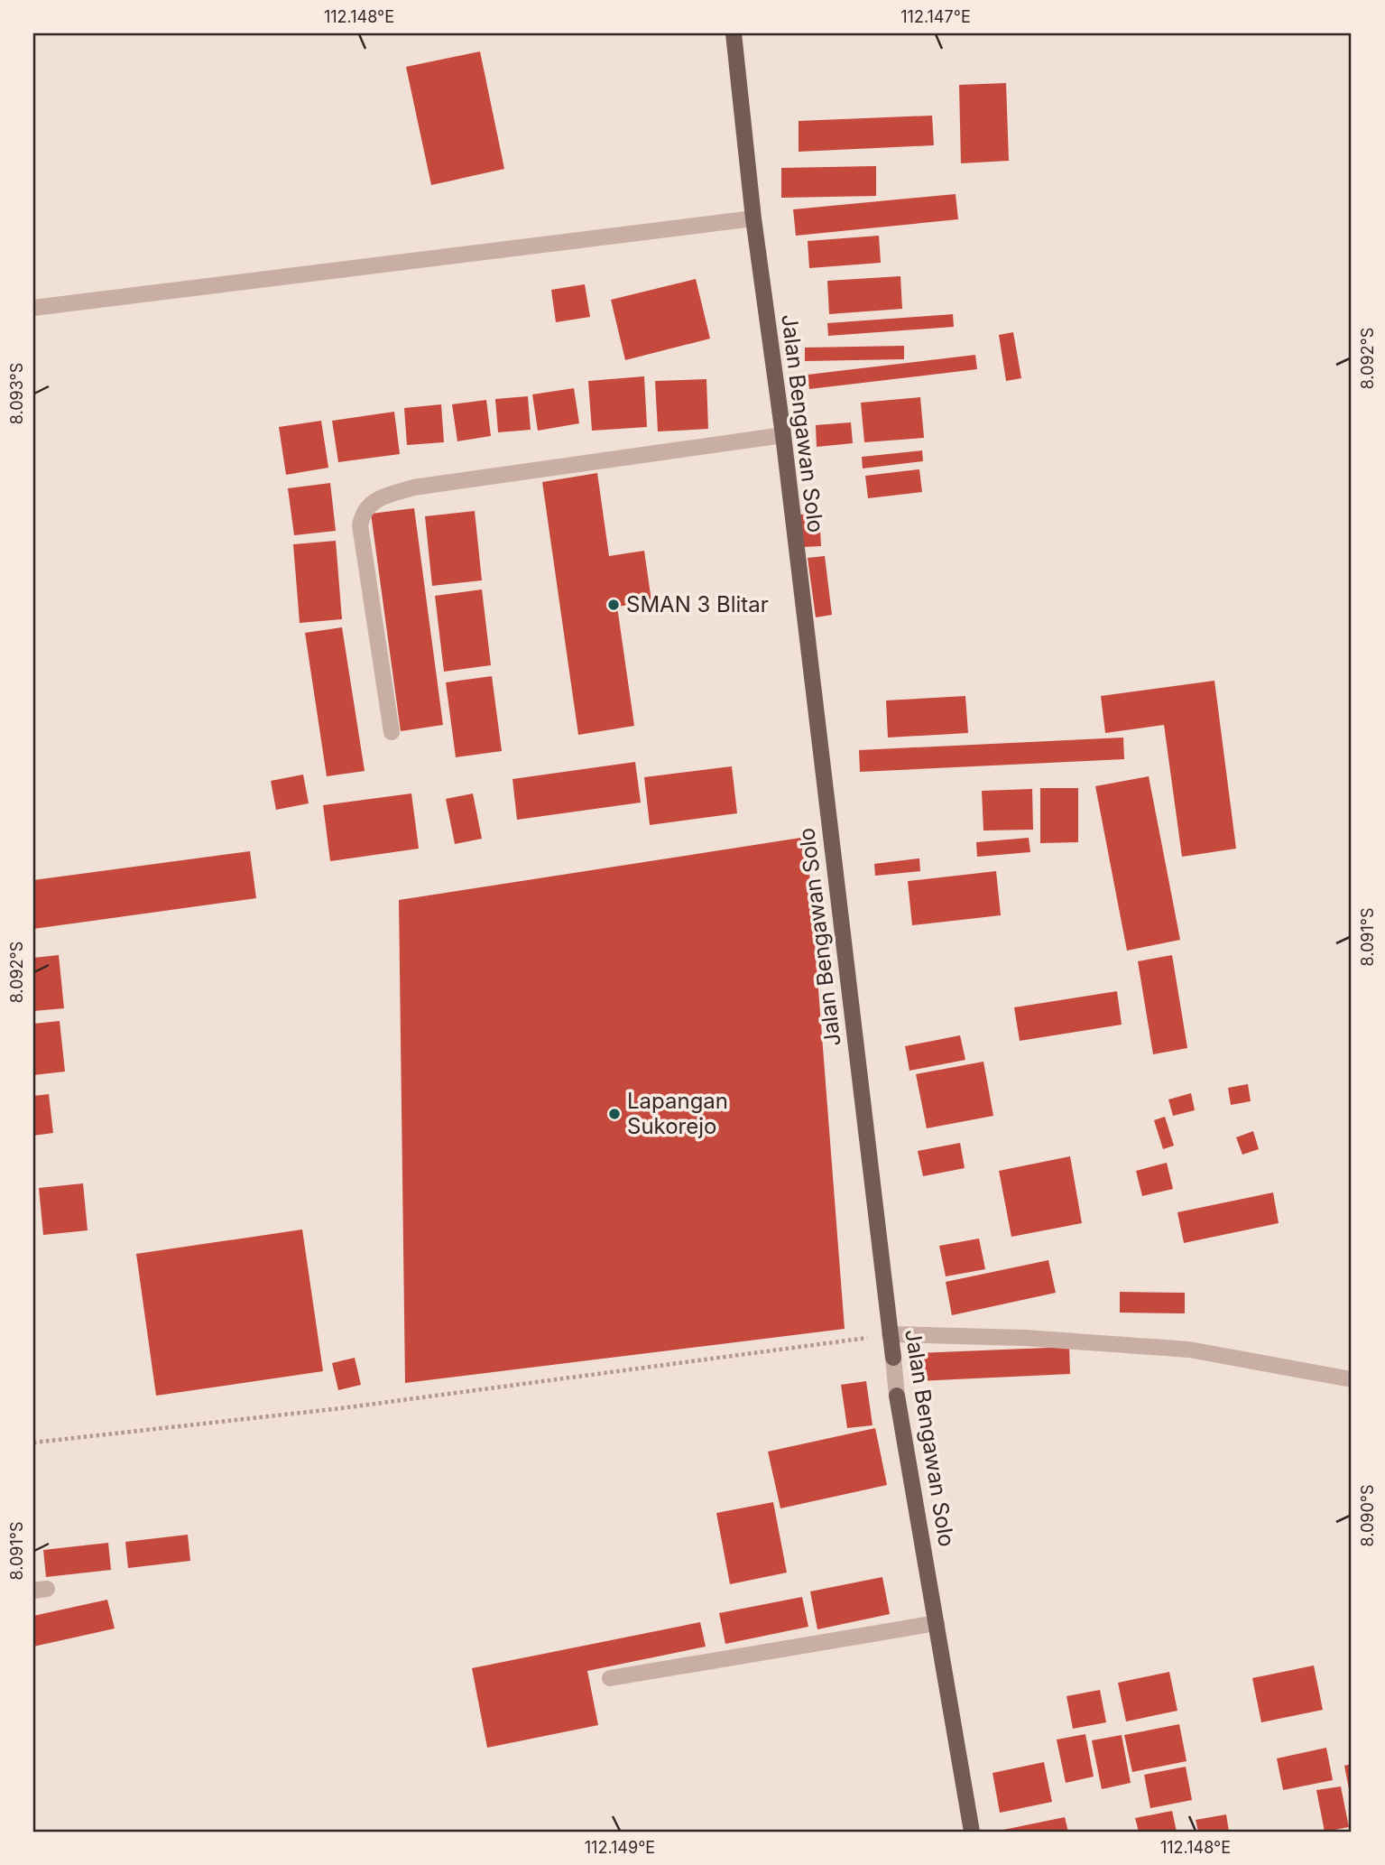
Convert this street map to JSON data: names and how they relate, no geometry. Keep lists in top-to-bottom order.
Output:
{
  "streets": {
    "main road": ["Jalan Bengawan Solo"]
  },
  "places": ["SMAN 3 Blitar", "Lapangan Sukorejo"],
  "coordinates": [
    "112.148°E",
    "112.147°E",
    "8.092°S",
    "8.093°S",
    "8.091°S",
    "8.090°S",
    "112.149°E"
  ]
}
